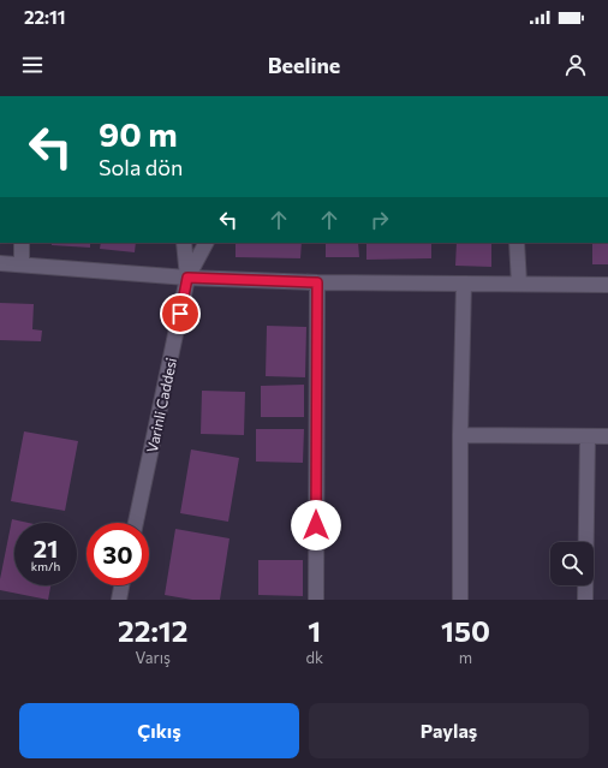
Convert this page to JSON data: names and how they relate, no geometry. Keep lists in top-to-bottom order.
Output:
{
  "streets": {
    "street": ["Varinli Caddesi"]
  },
  "page": {
    "status": "22:11",
    "header": "Beeline",
    "turn": ["90 m", "Sola dön"],
    "speed": "21 km/h",
    "limit": "30",
    "eta": [
      "22:12",
      "Varış",
      "1",
      "dk",
      "150",
      "m"
    ],
    "buttons": ["Çıkış", "Paylaş"]
  }
}
